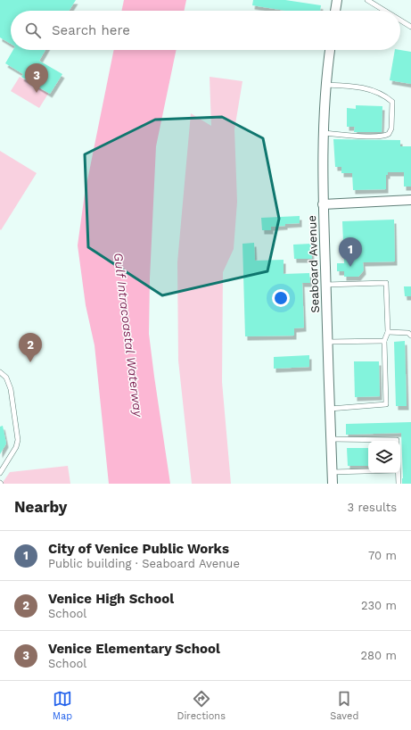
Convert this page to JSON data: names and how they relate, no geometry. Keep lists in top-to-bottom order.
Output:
{
  "streets": {
    "street": ["Seaboard Avenue"]
  },
  "water": ["Gulf Intracoastal Waterway"],
  "page": {
    "search": "Search here",
    "pins": ["3", "1", "2"],
    "heading": ["Nearby", "3 results"],
    "list": [
      {
        "mark": "1",
        "name": "City of Venice Public Works",
        "note": "Public building · Seaboard Avenue",
        "value": "70 m"
      },
      {
        "mark": "2",
        "name": "Venice High School",
        "note": "School",
        "value": "230 m"
      },
      {
        "mark": "3",
        "name": "Venice Elementary School",
        "note": "School",
        "value": "280 m"
      }
    ],
    "nav": ["Map", "Directions", "Saved"]
  }
}
